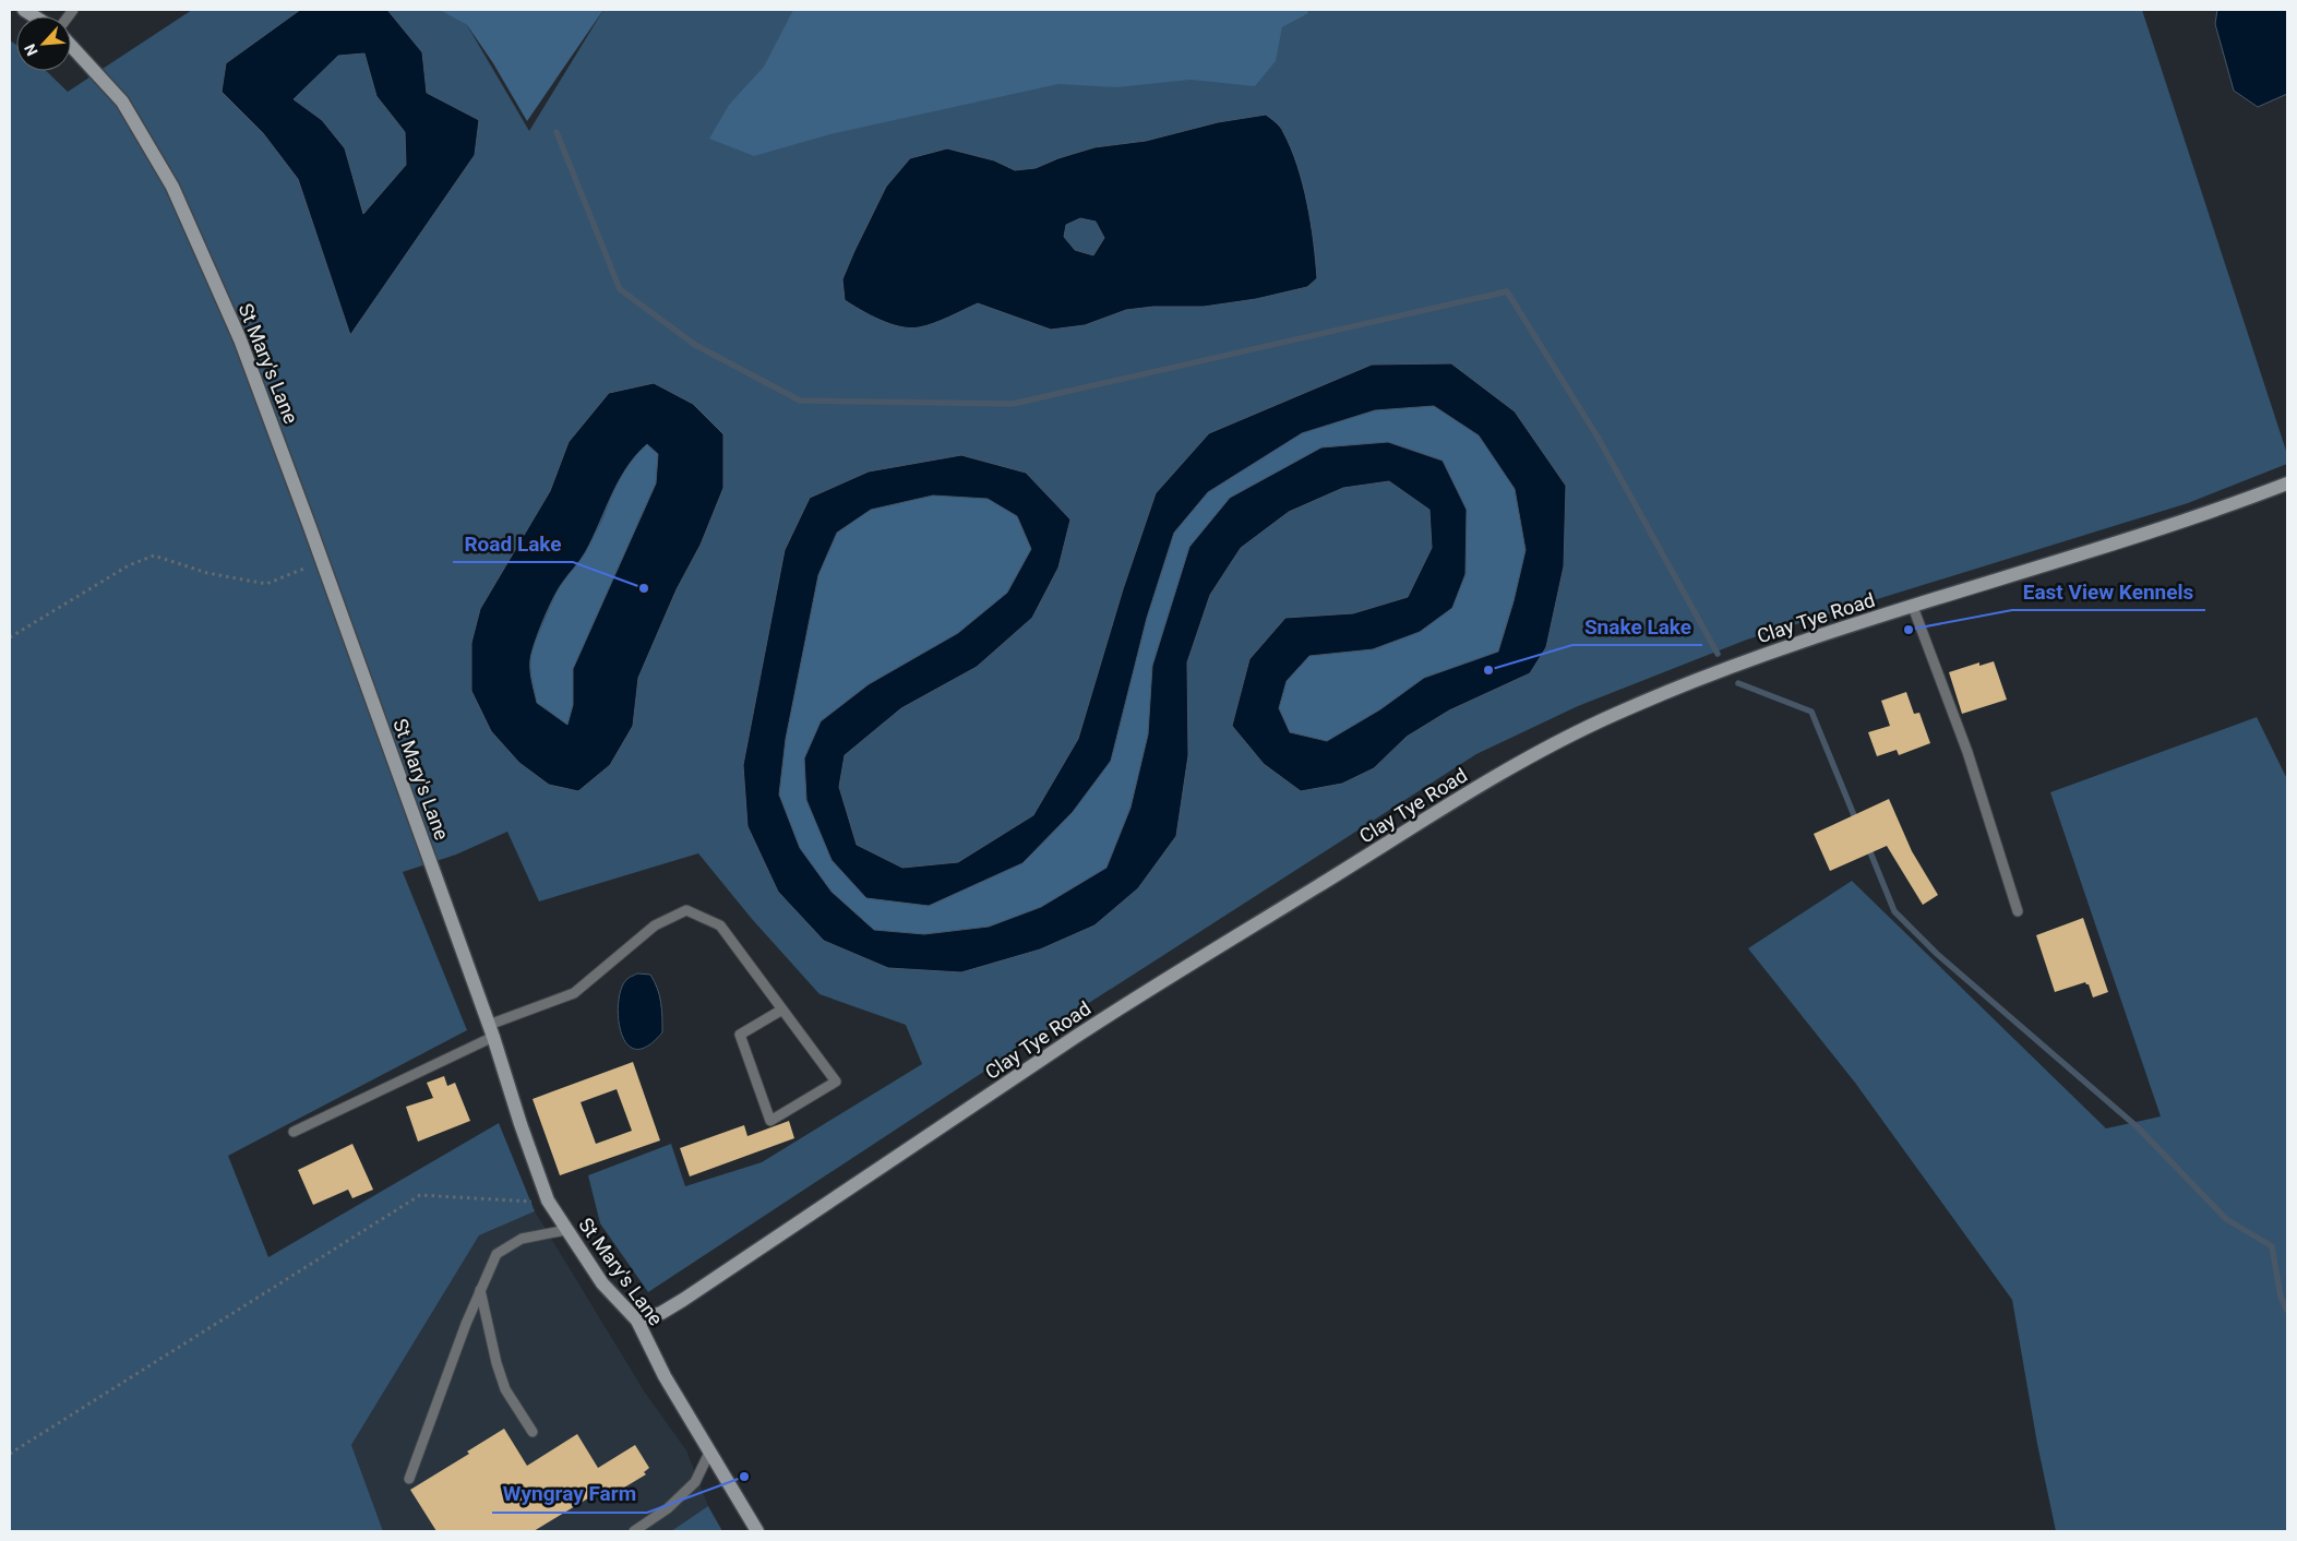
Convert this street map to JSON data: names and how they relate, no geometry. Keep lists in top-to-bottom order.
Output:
{
  "streets": {
    "main road": ["St Mary's Lane", "Clay Tye Road"]
  },
  "crossings": [
    ["St Mary's Lane", "Clay Tye Road"]
  ],
  "places": [
    "Road Lake",
    "East View Kennels",
    "Snake Lake",
    "Wyngray Farm"
  ],
  "north": "bottom left"
}
